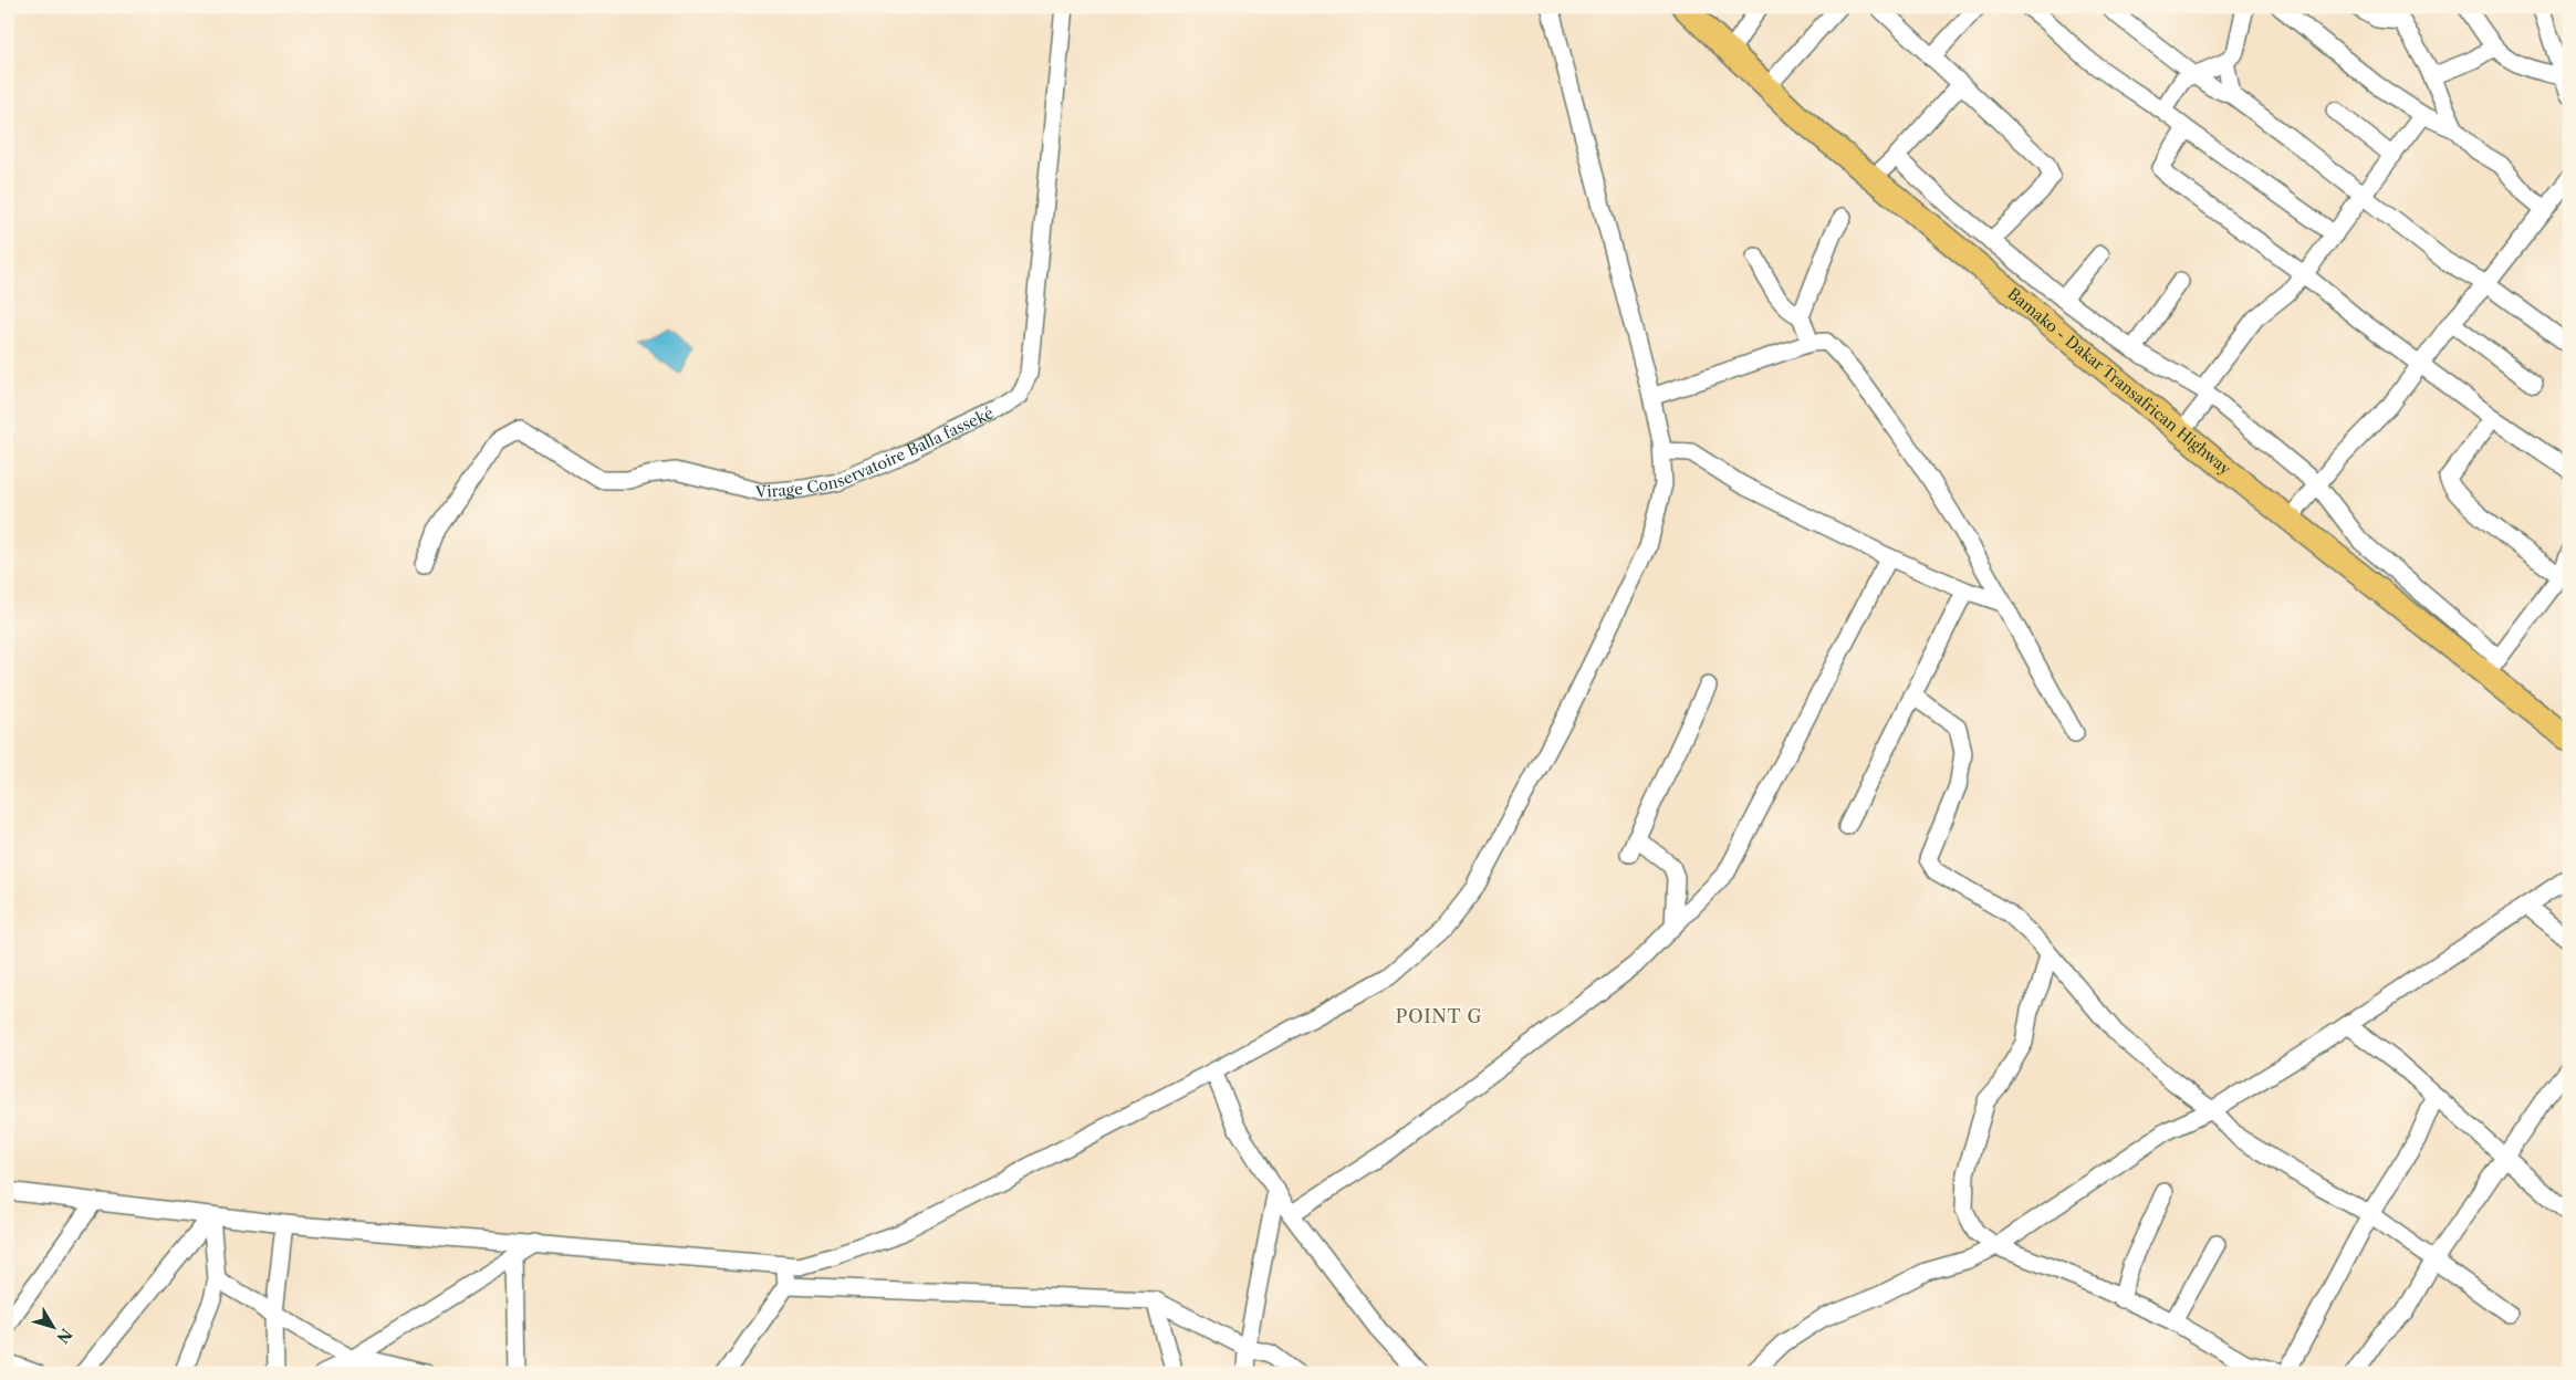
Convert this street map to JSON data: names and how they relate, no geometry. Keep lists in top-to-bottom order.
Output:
{
  "streets": {
    "highway": ["Bamako - Dakar Transafrican Highway"],
    "street": ["Virage Conservatoire Balla fasseké"]
  },
  "districts": ["POINT G"],
  "north": "bottom right"
}
